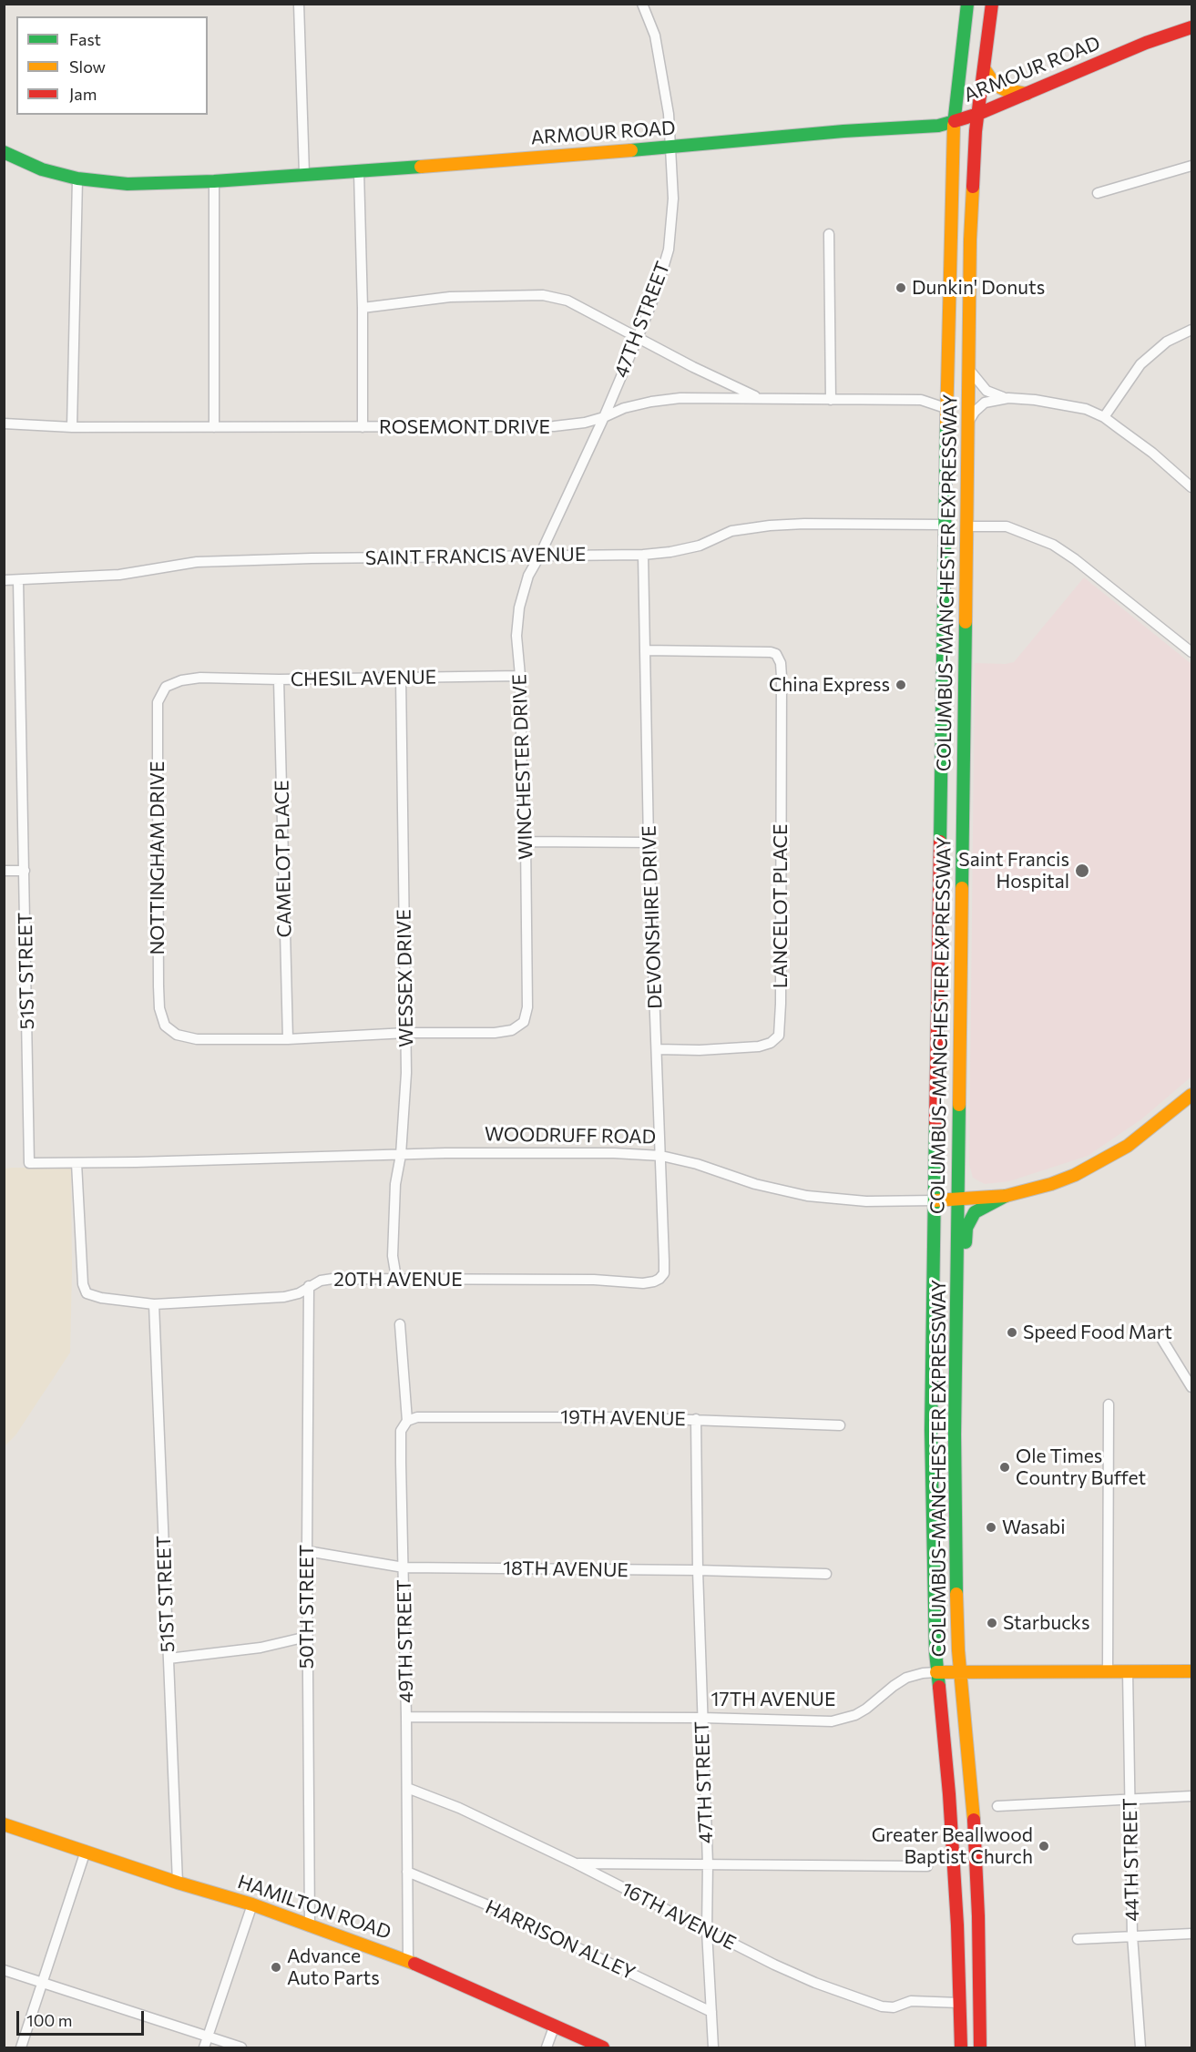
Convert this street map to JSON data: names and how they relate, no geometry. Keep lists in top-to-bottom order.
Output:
{
  "streets": {
    "main road": [
      "ARMOUR ROAD",
      "COLUMBUS-MANCHESTER EXPRESSWAY",
      "WOODRUFF ROAD",
      "17TH AVENUE",
      "HAMILTON ROAD"
    ],
    "street": [
      "47TH STREET",
      "ROSEMONT DRIVE",
      "SAINT FRANCIS AVENUE",
      "CHESIL AVENUE",
      "WINCHESTER DRIVE",
      "NOTTINGHAM DRIVE",
      "CAMELOT PLACE",
      "LANCELOT PLACE",
      "DEVONSHIRE DRIVE",
      "51ST STREET",
      "WESSEX DRIVE",
      "20TH AVENUE",
      "19TH AVENUE",
      "18TH AVENUE",
      "50TH STREET",
      "49TH STREET",
      "44TH STREET",
      "16TH AVENUE",
      "HARRISON ALLEY"
    ]
  },
  "crossings": [
    ["ARMOUR ROAD", "47TH STREET"],
    ["ARMOUR ROAD", "COLUMBUS-MANCHESTER EXPRESSWAY"],
    ["47TH STREET", "ROSEMONT DRIVE"],
    ["47TH STREET", "SAINT FRANCIS AVENUE"],
    ["47TH STREET", "WINCHESTER DRIVE"],
    ["47TH STREET", "19TH AVENUE"],
    ["47TH STREET", "18TH AVENUE"],
    ["47TH STREET", "17TH AVENUE"],
    ["47TH STREET", "16TH AVENUE"],
    ["47TH STREET", "HARRISON ALLEY"],
    ["ROSEMONT DRIVE", "COLUMBUS-MANCHESTER EXPRESSWAY"],
    ["SAINT FRANCIS AVENUE", "COLUMBUS-MANCHESTER EXPRESSWAY"],
    ["SAINT FRANCIS AVENUE", "WINCHESTER DRIVE"],
    ["SAINT FRANCIS AVENUE", "DEVONSHIRE DRIVE"],
    ["SAINT FRANCIS AVENUE", "51ST STREET"],
    ["COLUMBUS-MANCHESTER EXPRESSWAY", "WOODRUFF ROAD"],
    ["COLUMBUS-MANCHESTER EXPRESSWAY", "17TH AVENUE"],
    ["COLUMBUS-MANCHESTER EXPRESSWAY", "16TH AVENUE"],
    ["CHESIL AVENUE", "WINCHESTER DRIVE"],
    ["CHESIL AVENUE", "NOTTINGHAM DRIVE"],
    ["CHESIL AVENUE", "CAMELOT PLACE"],
    ["CHESIL AVENUE", "WESSEX DRIVE"],
    ["WINCHESTER DRIVE", "NOTTINGHAM DRIVE"],
    ["WINCHESTER DRIVE", "WESSEX DRIVE"],
    ["NOTTINGHAM DRIVE", "CAMELOT PLACE"],
    ["NOTTINGHAM DRIVE", "WESSEX DRIVE"],
    ["LANCELOT PLACE", "DEVONSHIRE DRIVE"],
    ["DEVONSHIRE DRIVE", "WOODRUFF ROAD"],
    ["DEVONSHIRE DRIVE", "20TH AVENUE"],
    ["51ST STREET", "WOODRUFF ROAD"],
    ["51ST STREET", "20TH AVENUE"],
    ["51ST STREET", "HAMILTON ROAD"],
    ["WESSEX DRIVE", "WOODRUFF ROAD"],
    ["WESSEX DRIVE", "20TH AVENUE"],
    ["WOODRUFF ROAD", "20TH AVENUE"],
    ["20TH AVENUE", "50TH STREET"],
    ["19TH AVENUE", "49TH STREET"],
    ["18TH AVENUE", "50TH STREET"],
    ["18TH AVENUE", "49TH STREET"],
    ["50TH STREET", "HAMILTON ROAD"],
    ["49TH STREET", "17TH AVENUE"],
    ["49TH STREET", "HAMILTON ROAD"],
    ["49TH STREET", "16TH AVENUE"],
    ["49TH STREET", "HARRISON ALLEY"],
    ["17TH AVENUE", "44TH STREET"]
  ],
  "places": [
    "Dunkin' Donuts",
    "China Express",
    "Saint Francis Hospital",
    "Speed Food Mart",
    "Ole Times Country Buffet",
    "Wasabi",
    "Starbucks",
    "Greater Beallwood Baptist Church",
    "Advance Auto Parts"
  ],
  "legend": ["Fast", "Slow", "Jam"],
  "scale_bar": "100 m"
}
